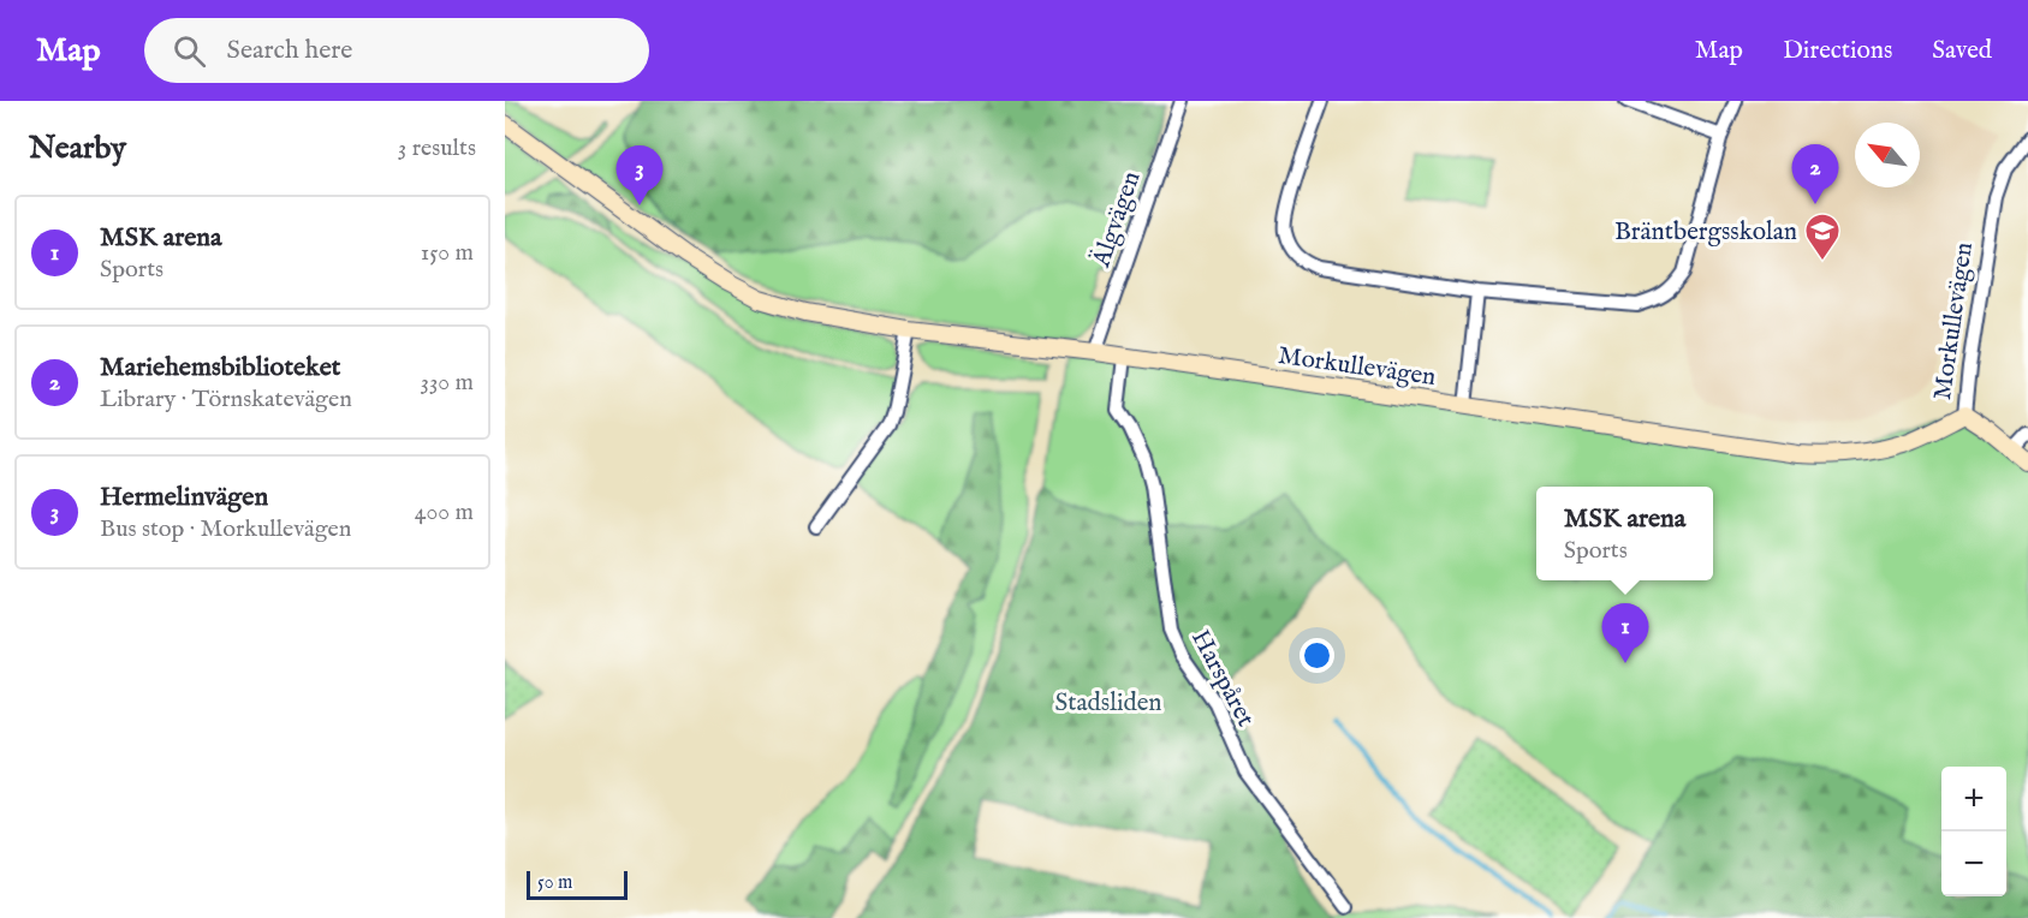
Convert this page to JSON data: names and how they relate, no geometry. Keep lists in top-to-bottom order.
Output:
{
  "streets": {
    "street": ["Älgvägen", "Morkullevägen", "Harspåret"]
  },
  "crossings": [
    ["Älgvägen", "Morkullevägen"],
    ["Morkullevägen", "Harspåret"]
  ],
  "parks": ["Stadsliden"],
  "places": {
    "school or university": ["Bräntbergsskolan"]
  },
  "scale_bar": "50 m",
  "north": "top left",
  "page": {
    "header": "Map",
    "search": "Search here",
    "nav": ["Map", "Directions", "Saved"],
    "heading": ["Nearby", "3 results"],
    "pins": ["2", "3", "1"],
    "list": [
      {
        "mark": "1",
        "name": "MSK arena",
        "note": "Sports",
        "value": "150 m"
      },
      {
        "mark": "2",
        "name": "Mariehemsbiblioteket",
        "note": "Library · Törnskatevägen",
        "value": "330 m"
      },
      {
        "mark": "3",
        "name": "Hermelinvägen",
        "note": "Bus stop · Morkullevägen",
        "value": "400 m"
      }
    ],
    "popup": ["MSK arena", "Sports"],
    "map_buttons": ["+", "−"],
    "scale": "50 m"
  }
}
